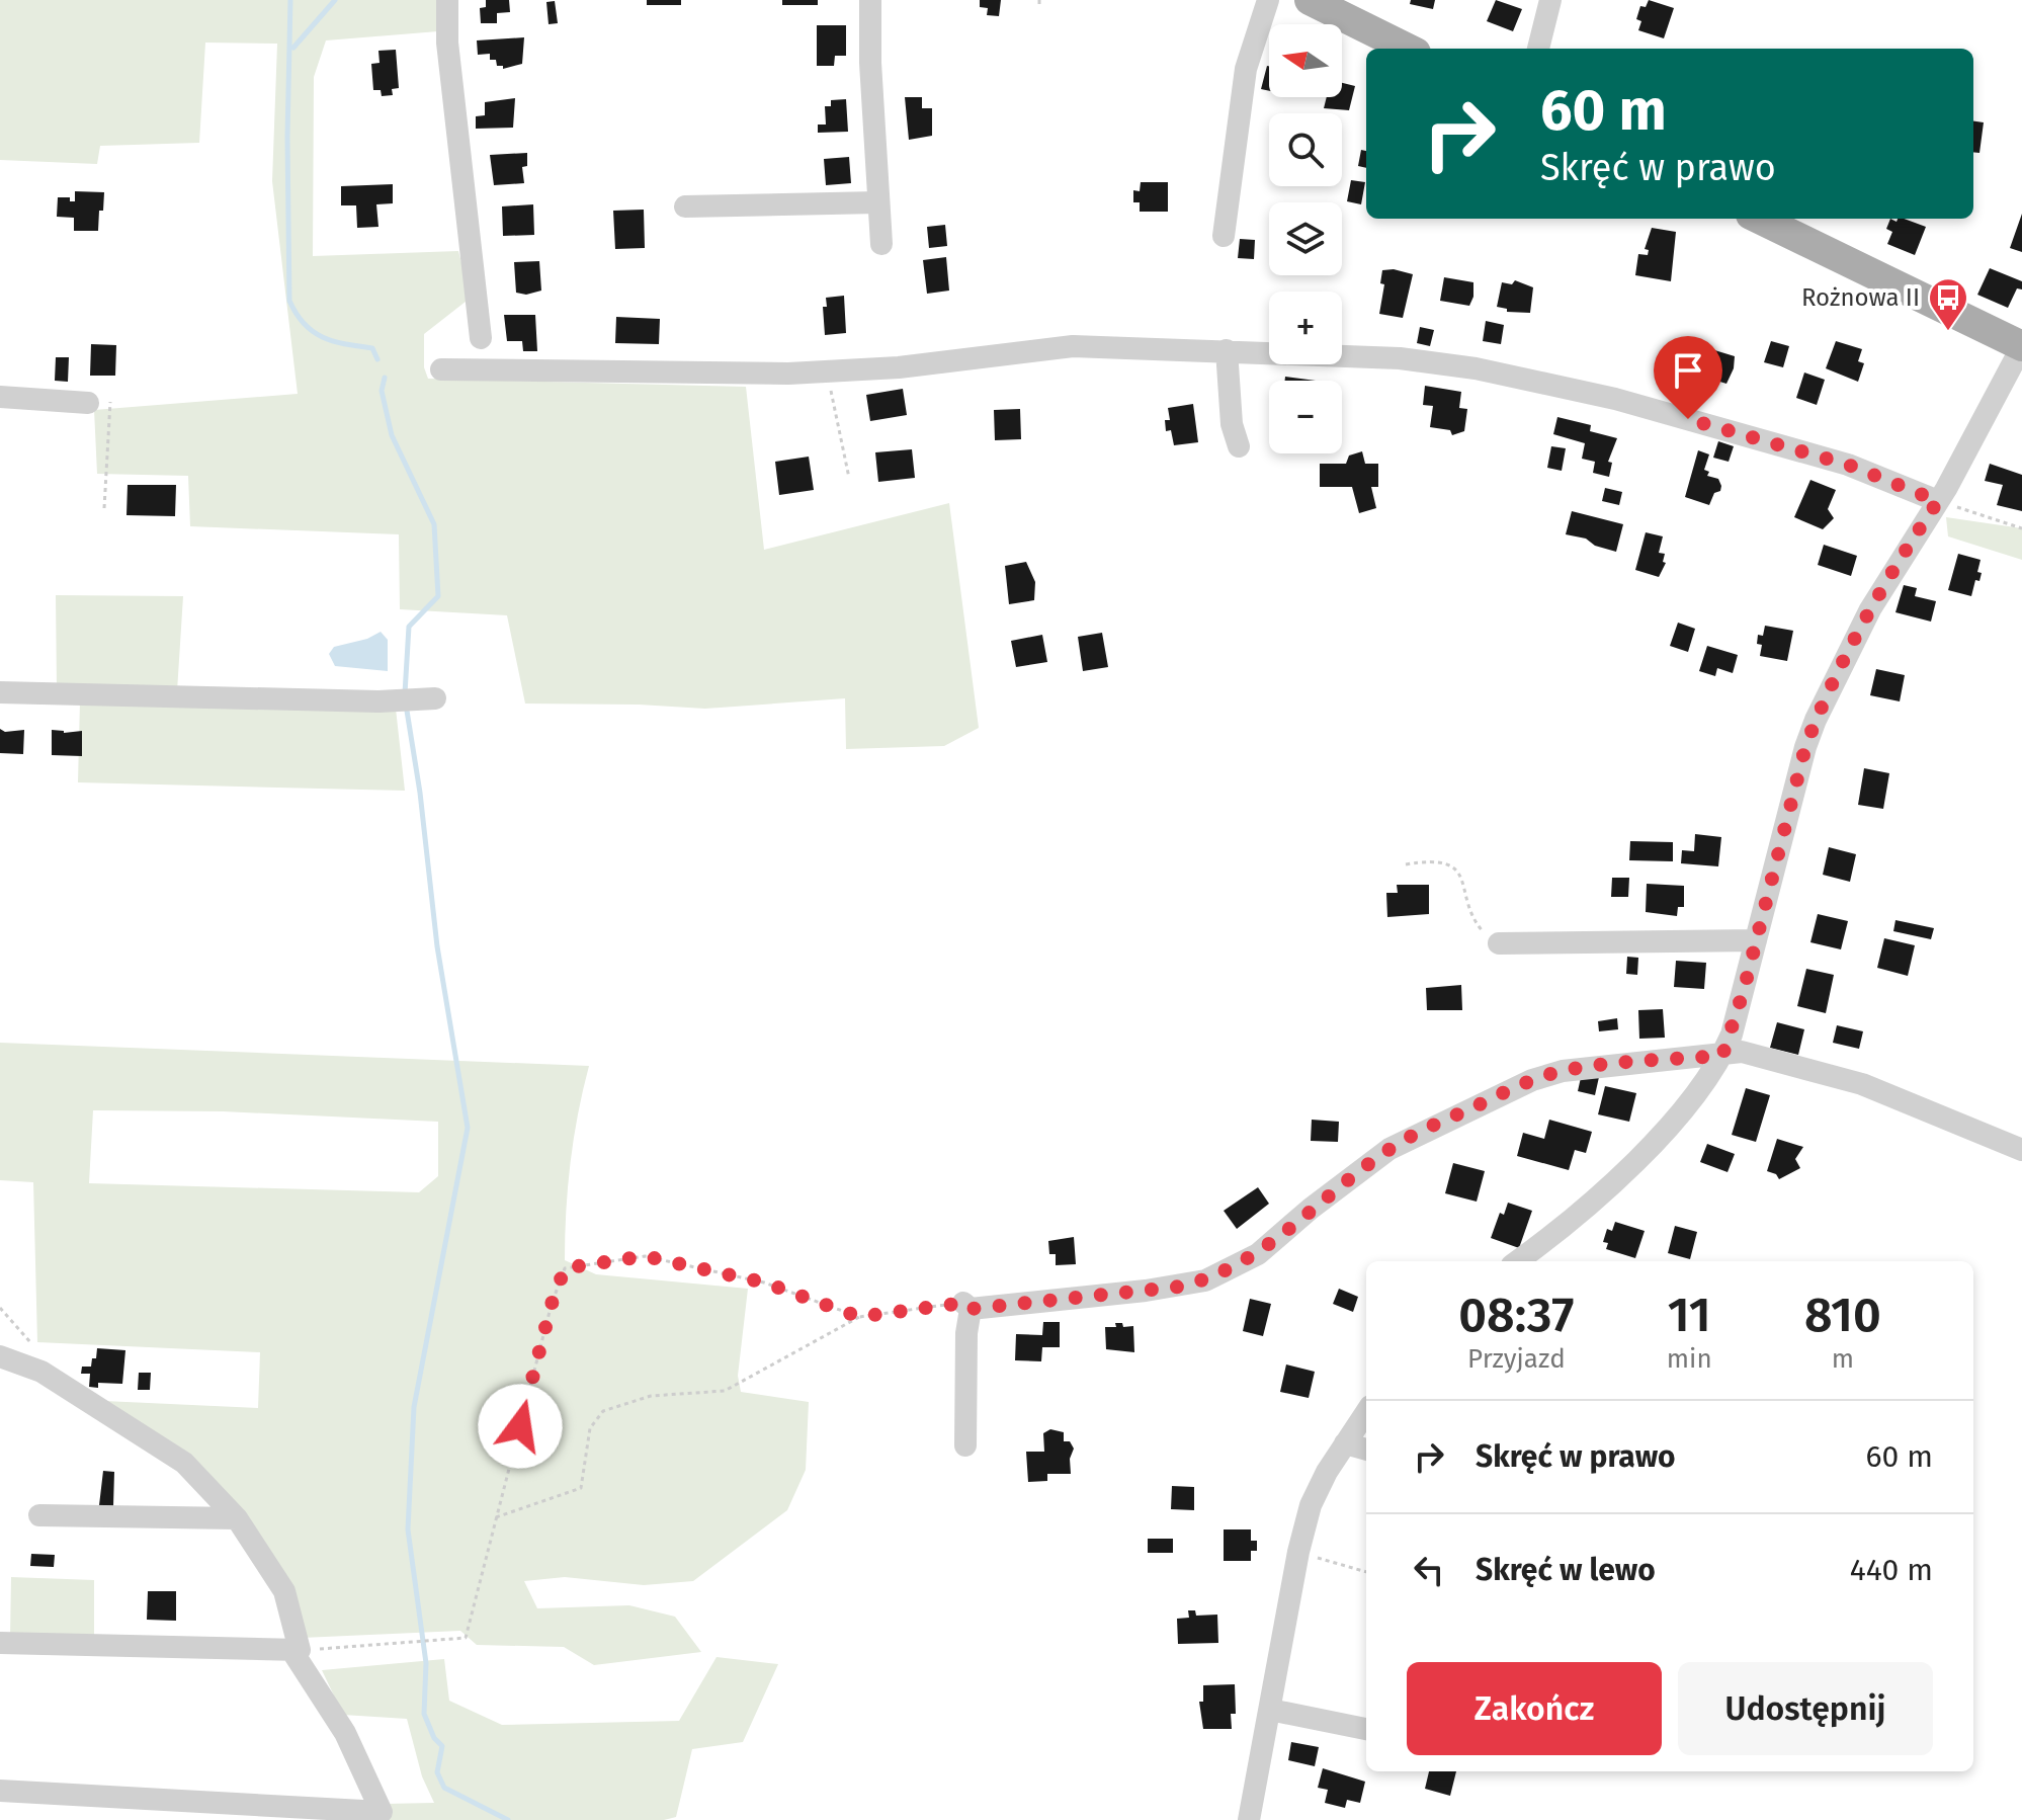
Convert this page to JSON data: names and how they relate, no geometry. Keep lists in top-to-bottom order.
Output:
{
  "places": {
    "bus stop": ["Rożnowa II"]
  },
  "north": "left",
  "page": {
    "map_buttons": ["+", "−"],
    "turn": ["60 m", "Skręć w prawo"],
    "eta": [
      "08:37",
      "Przyjazd",
      "11",
      "min",
      "810",
      "m"
    ],
    "list": [
      {
        "name": "Skręć w prawo",
        "value": "60 m"
      },
      {
        "name": "Skręć w lewo",
        "value": "440 m"
      }
    ],
    "buttons": ["Zakończ", "Udostępnij"]
  }
}
